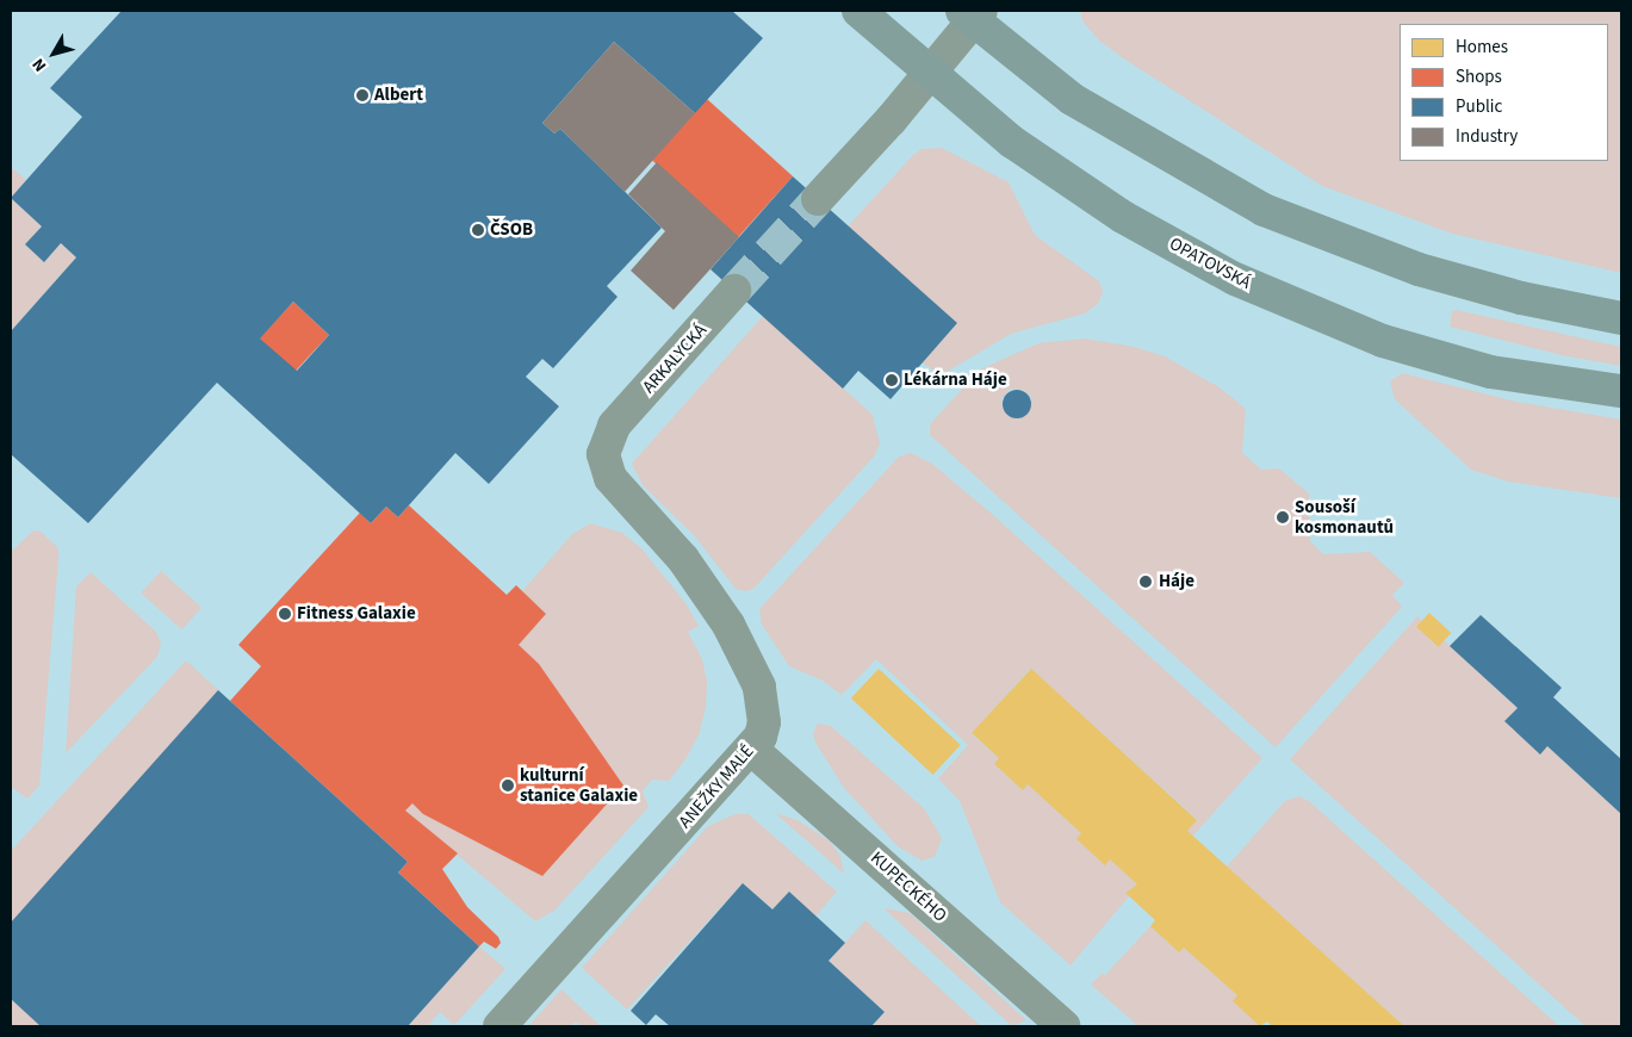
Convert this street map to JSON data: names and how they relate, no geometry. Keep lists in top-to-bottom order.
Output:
{
  "streets": {
    "main road": ["OPATOVSKÁ"],
    "street": ["ARKALYCKÁ", "ANEŽKY MALÉ", "KUPECKÉHO"]
  },
  "crossings": [
    ["ARKALYCKÁ", "ANEŽKY MALÉ"],
    ["ANEŽKY MALÉ", "KUPECKÉHO"]
  ],
  "places": [
    "Albert",
    "ČSOB",
    "Lékárna Háje",
    "Sousoší kosmonautů",
    "Háje",
    "Fitness Galaxie",
    "kulturní stanice Galaxie"
  ],
  "legend": [
    "Homes",
    "Shops",
    "Public",
    "Industry"
  ],
  "north": "bottom left"
}
